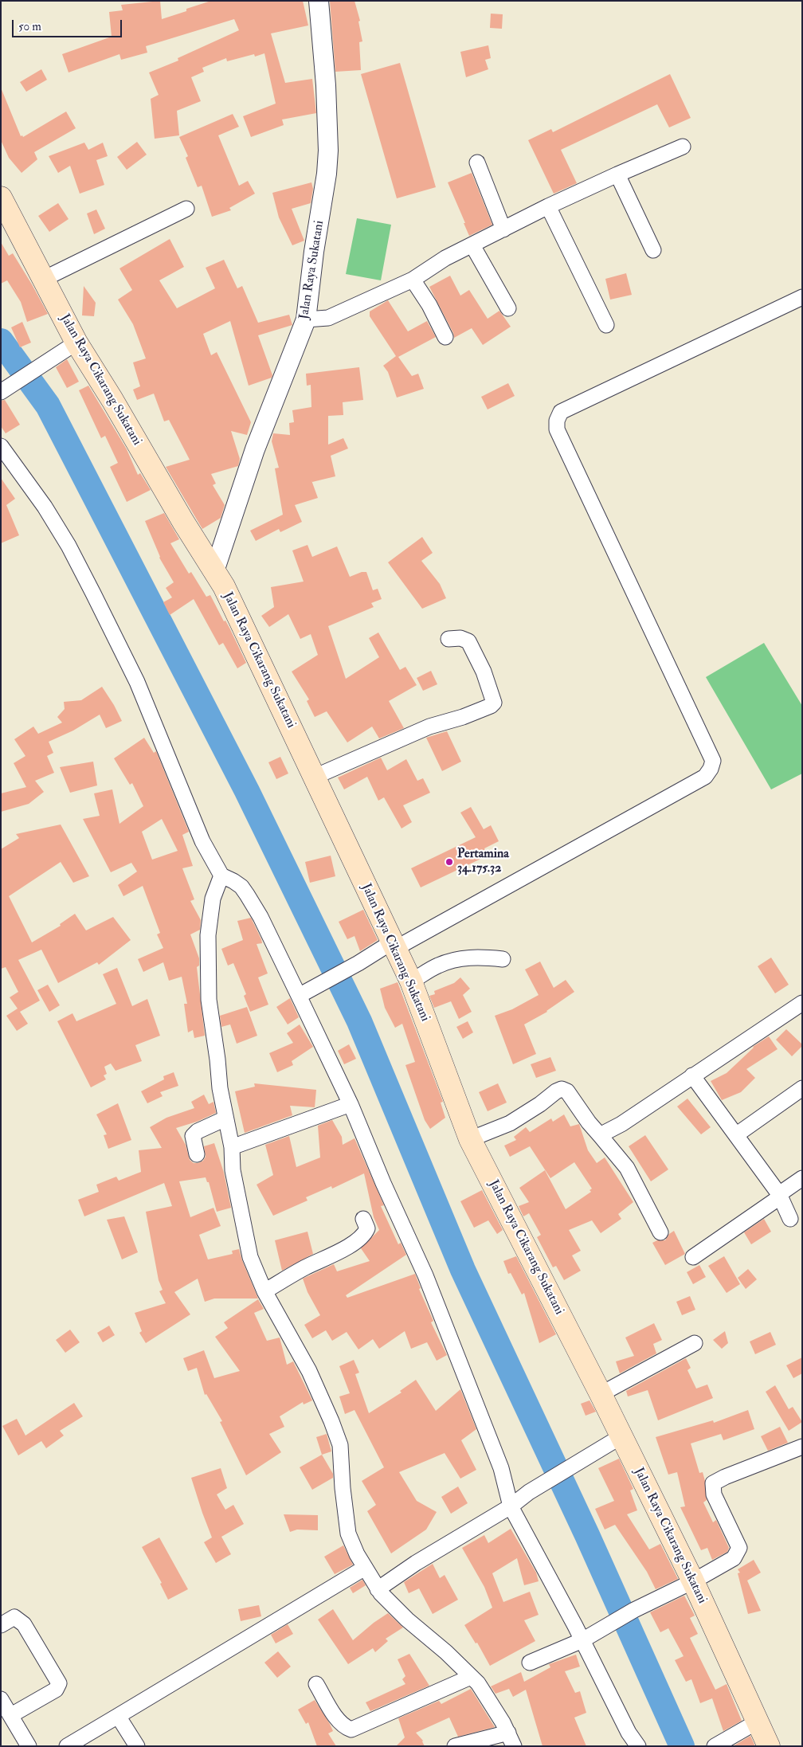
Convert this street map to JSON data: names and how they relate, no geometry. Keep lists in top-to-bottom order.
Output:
{
  "streets": {
    "main road": ["Jalan Raya Cikarang Sukatani"],
    "street": ["Jalan Raya Sukatani"]
  },
  "crossings": [
    ["Jalan Raya Sukatani", "Jalan Raya Cikarang Sukatani"]
  ],
  "places": ["Pertamina 34.175.32"],
  "scale_bar": "50 m"
}
